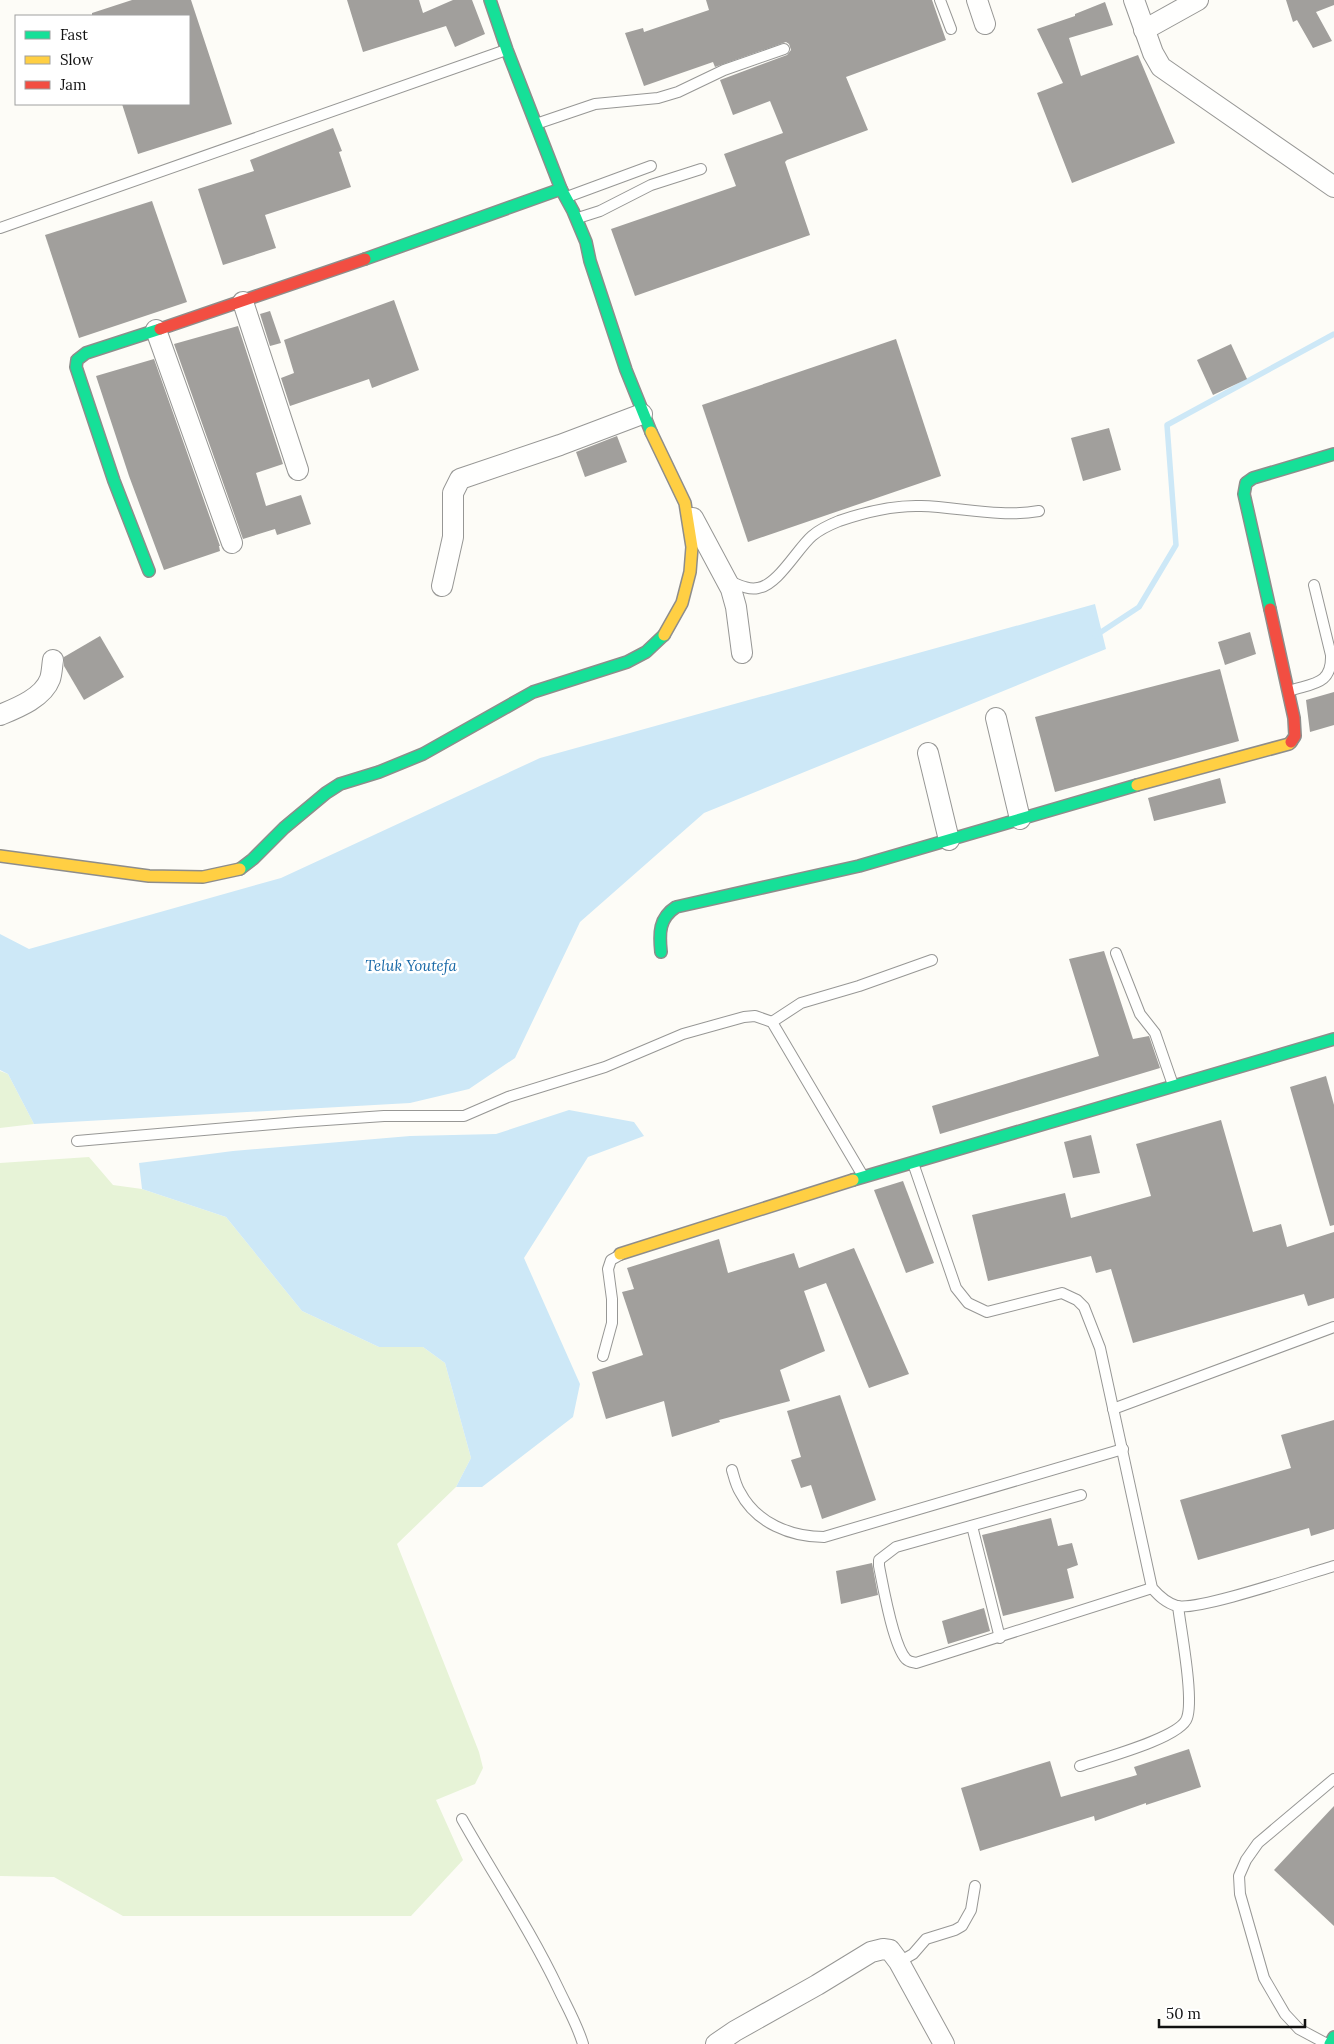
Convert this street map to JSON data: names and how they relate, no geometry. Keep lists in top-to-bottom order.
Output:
{
  "water": ["Teluk Youtefa"],
  "legend": ["Fast", "Slow", "Jam"],
  "scale_bar": "50 m"
}
